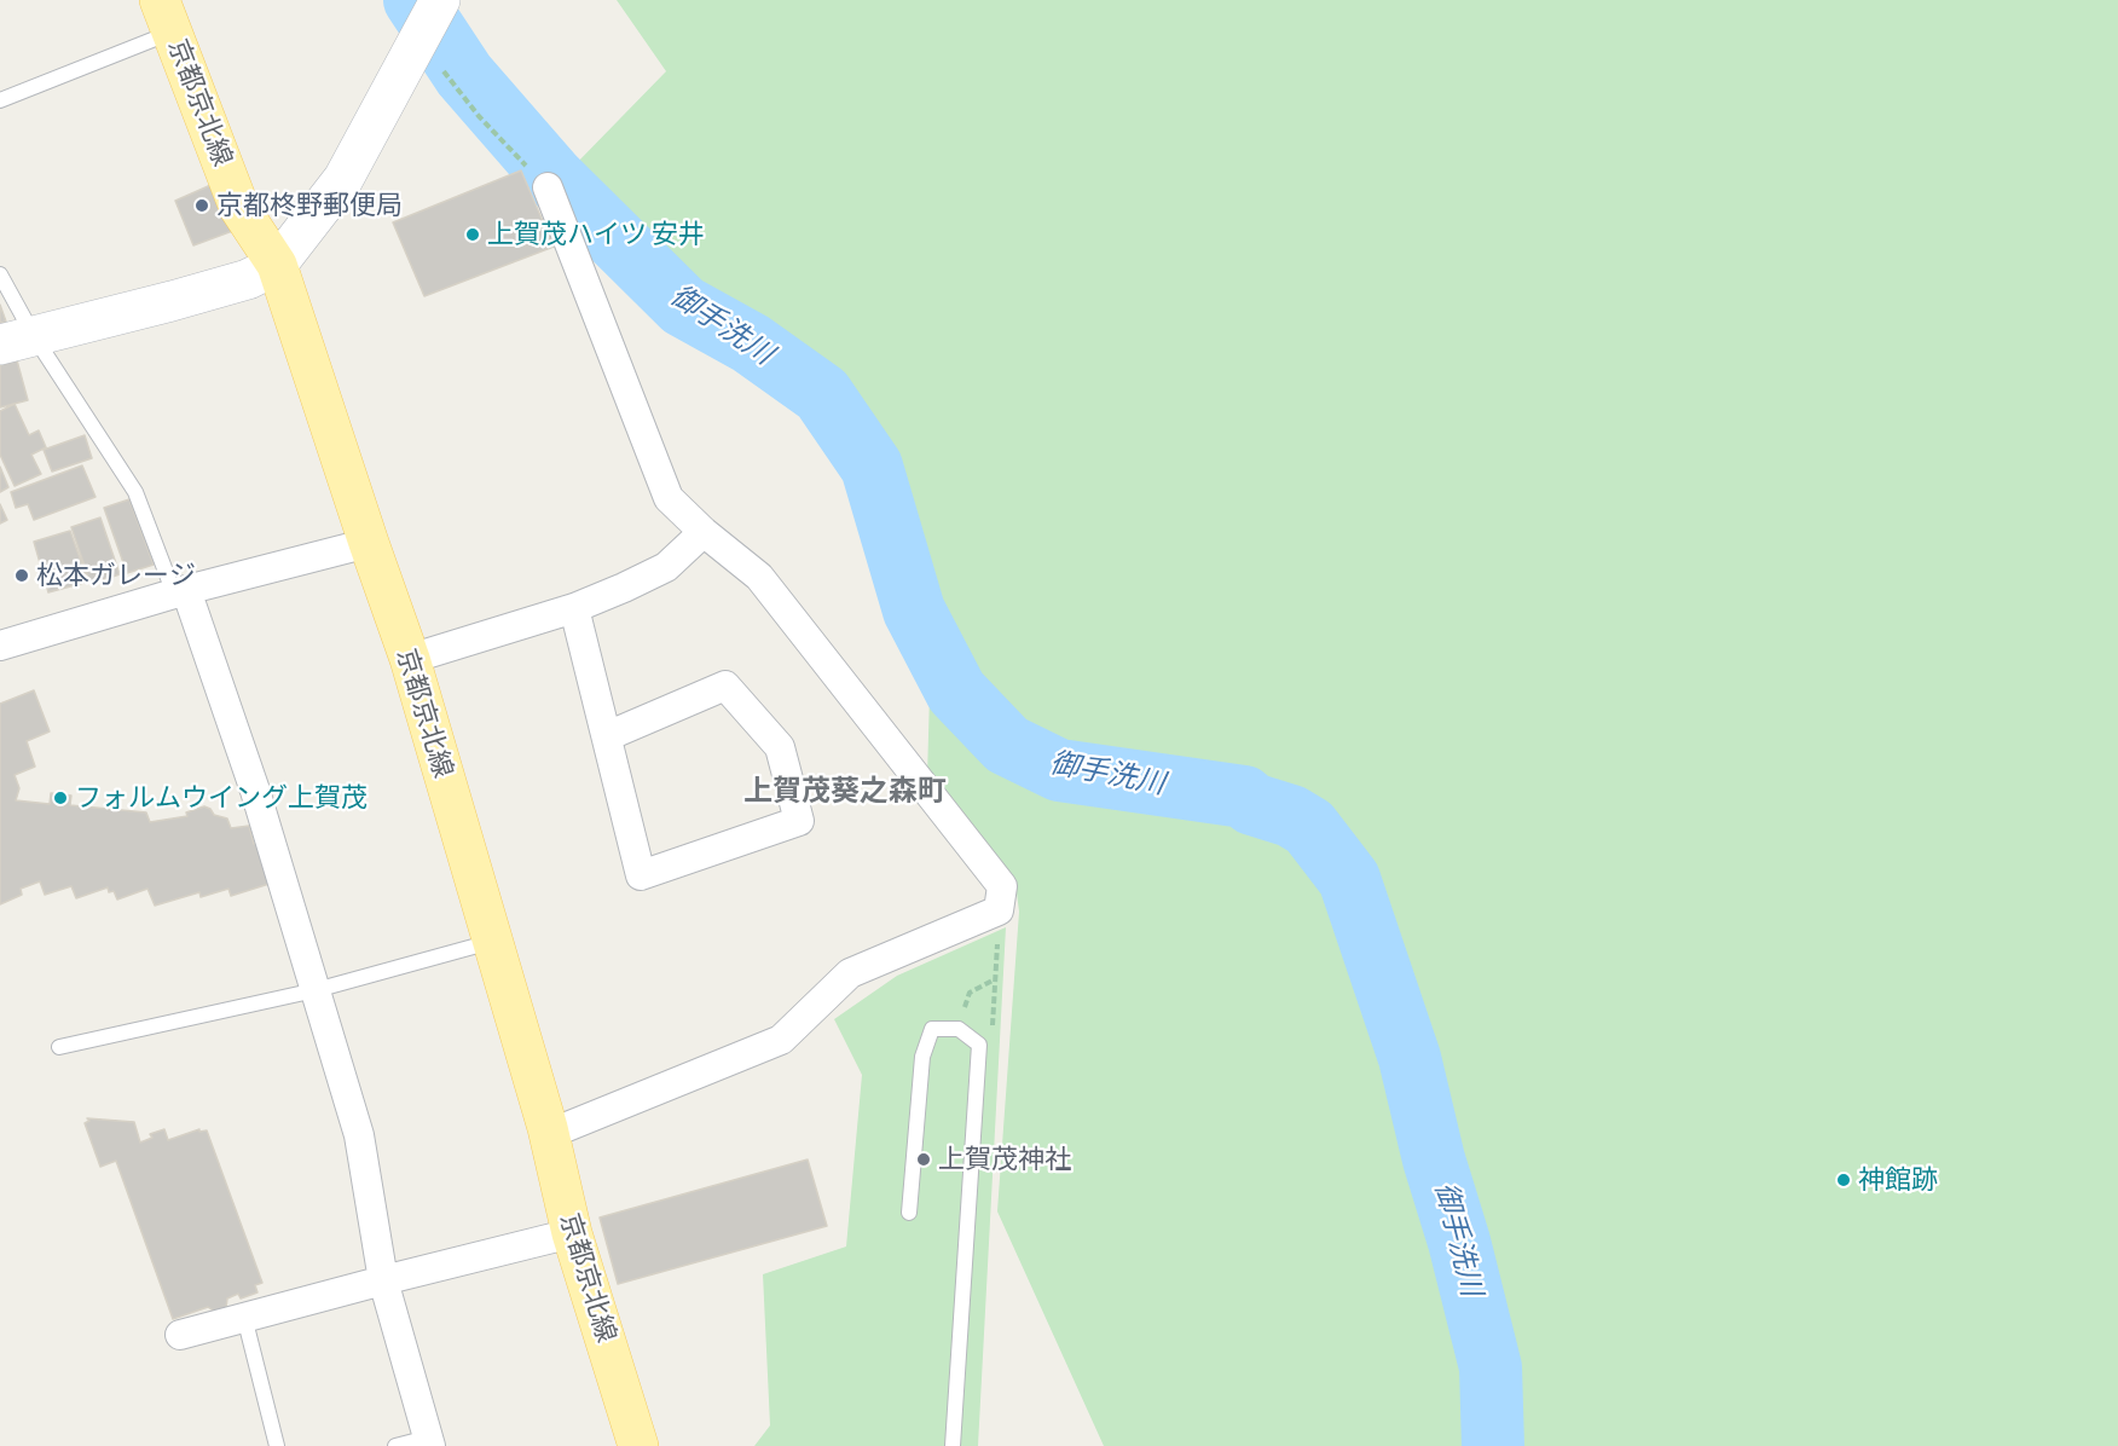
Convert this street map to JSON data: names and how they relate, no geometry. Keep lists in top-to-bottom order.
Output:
{
  "streets": {
    "main road": ["京都京北線"]
  },
  "districts": ["上賀茂葵之森町"],
  "water": ["御手洗川"],
  "places": [
    "京都柊野郵便局",
    "上賀茂ハイツ 安井",
    "松本ガレージ",
    "フォルムウイング上賀茂",
    "上賀茂神社",
    "神館跡"
  ]
}
